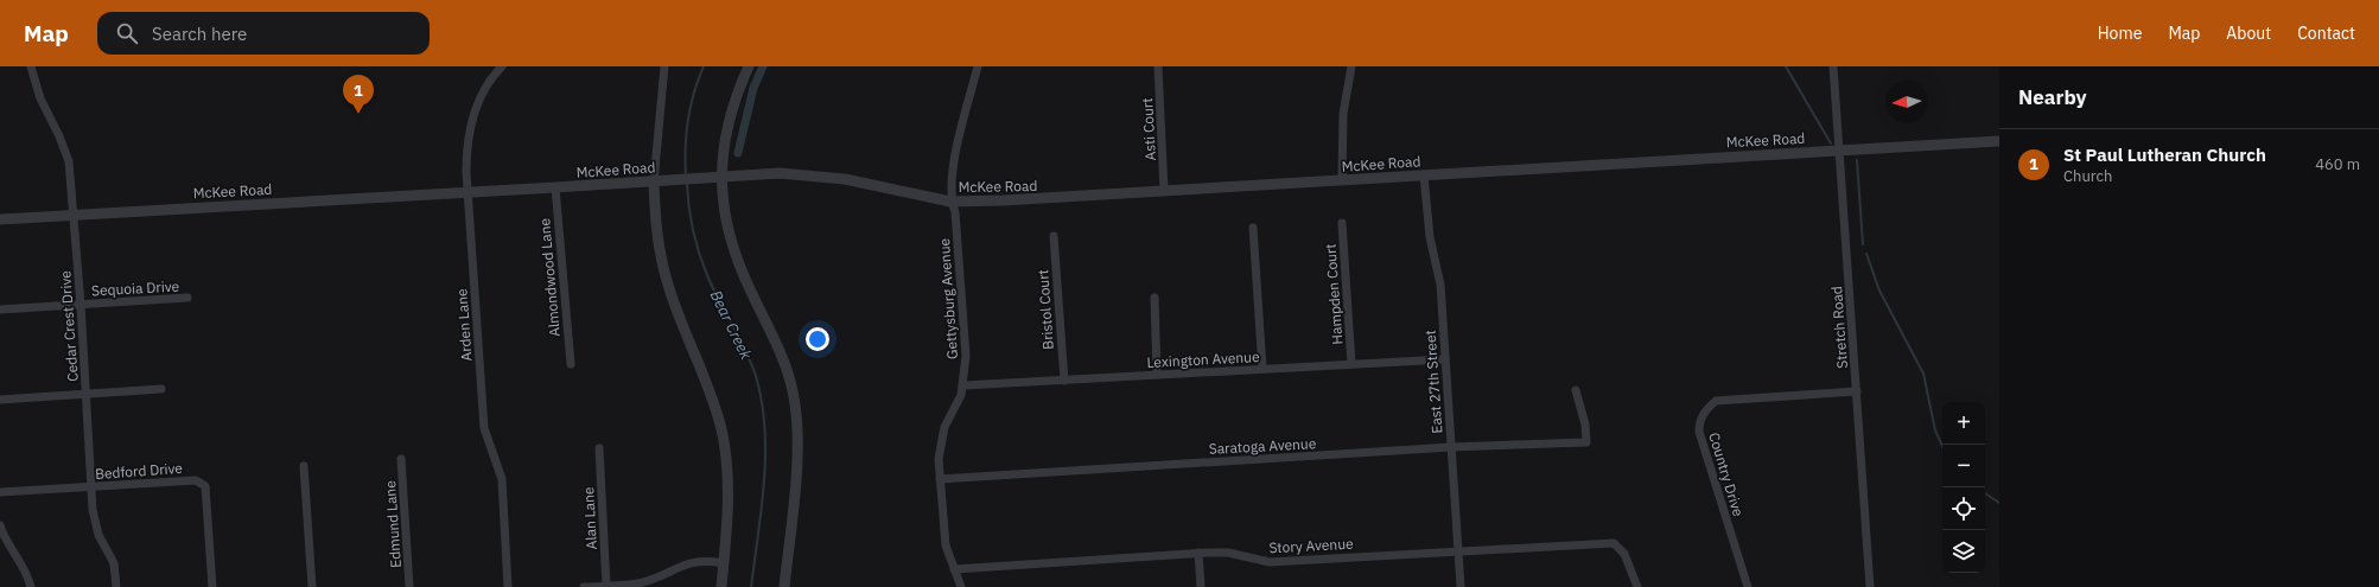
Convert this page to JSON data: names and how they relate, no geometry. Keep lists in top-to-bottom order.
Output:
{
  "streets": {
    "street": [
      "Asti Court",
      "McKee Road",
      "Almondwood Lane",
      "Sequoia Drive",
      "Hampden Court",
      "Gettysburg Avenue",
      "Bristol Court",
      "Arden Lane",
      "Cedar Crest Drive",
      "Stretch Road",
      "Lexington Avenue",
      "East 27th Street",
      "Saratoga Avenue",
      "Bedford Drive",
      "Country Drive",
      "Alan Lane",
      "Edmund Lane",
      "Story Avenue"
    ]
  },
  "crossings": [
    ["Asti Court", "McKee Road"],
    ["McKee Road", "Almondwood Lane"],
    ["McKee Road", "Gettysburg Avenue"],
    ["McKee Road", "Arden Lane"],
    ["McKee Road", "Cedar Crest Drive"],
    ["McKee Road", "Stretch Road"],
    ["McKee Road", "East 27th Street"],
    ["Sequoia Drive", "Cedar Crest Drive"],
    ["Hampden Court", "Lexington Avenue"],
    ["Gettysburg Avenue", "Lexington Avenue"],
    ["Gettysburg Avenue", "Saratoga Avenue"],
    ["Gettysburg Avenue", "Story Avenue"],
    ["Bristol Court", "Lexington Avenue"],
    ["Cedar Crest Drive", "Bedford Drive"],
    ["Stretch Road", "Country Drive"],
    ["Lexington Avenue", "East 27th Street"],
    ["East 27th Street", "Saratoga Avenue"],
    ["East 27th Street", "Story Avenue"]
  ],
  "water": ["Bear Creek"],
  "north": "left",
  "page": {
    "header": "Map",
    "search": "Search here",
    "nav": [
      "Home",
      "Map",
      "About",
      "Contact"
    ],
    "heading": "Nearby",
    "pins": "1",
    "list": [
      {
        "mark": "1",
        "name": "St Paul Lutheran Church",
        "note": "Church",
        "value": "460 m"
      }
    ],
    "map_buttons": ["+", "−"]
  }
}
